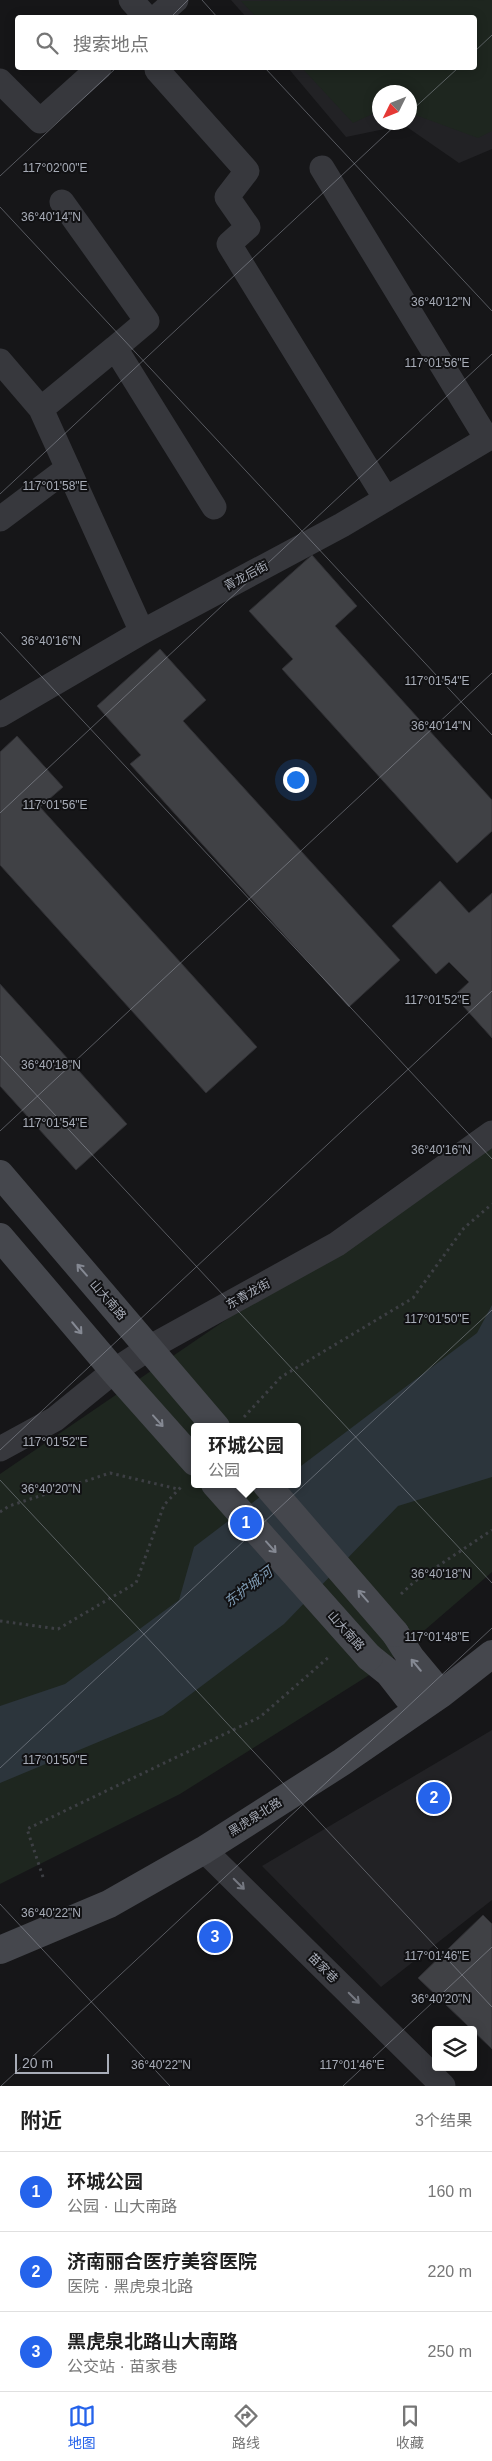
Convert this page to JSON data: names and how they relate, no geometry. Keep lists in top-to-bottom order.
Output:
{
  "streets": {
    "main road": ["山大南路", "黑虎泉北路"],
    "street": ["青龙后街", "东青龙街", "苗家巷"]
  },
  "crossings": [
    ["东青龙街", "山大南路"],
    ["山大南路", "黑虎泉北路"],
    ["黑虎泉北路", "苗家巷"]
  ],
  "one_way": ["苗家巷"],
  "water": ["东护城河"],
  "scale_bar": "20 m",
  "north": "bottom left",
  "page": {
    "search": "搜索地点",
    "popup": ["环城公园", "公园"],
    "pins": ["1", "2", "3"],
    "scale": "20 m",
    "heading": ["附近", "3个结果"],
    "list": [
      {
        "mark": "1",
        "name": "环城公园",
        "note": "公园 · 山大南路",
        "value": "160 m"
      },
      {
        "mark": "2",
        "name": "济南丽合医疗美容医院",
        "note": "医院 · 黑虎泉北路",
        "value": "220 m"
      },
      {
        "mark": "3",
        "name": "黑虎泉北路山大南路",
        "note": "公交站 · 苗家巷",
        "value": "250 m"
      }
    ],
    "nav": ["地图", "路线", "收藏"]
  },
  "coordinates": [
    "117°02'00\"E",
    "36°40'14\"N",
    "36°40'12\"N",
    "117°01'56\"E",
    "117°01'58\"E",
    "36°40'16\"N",
    "117°01'54\"E",
    "117°01'52\"E",
    "36°40'18\"N",
    "117°01'50\"E",
    "36°40'20\"N",
    "117°01'48\"E",
    "36°40'22\"N",
    "117°01'46\"E"
  ]
}
